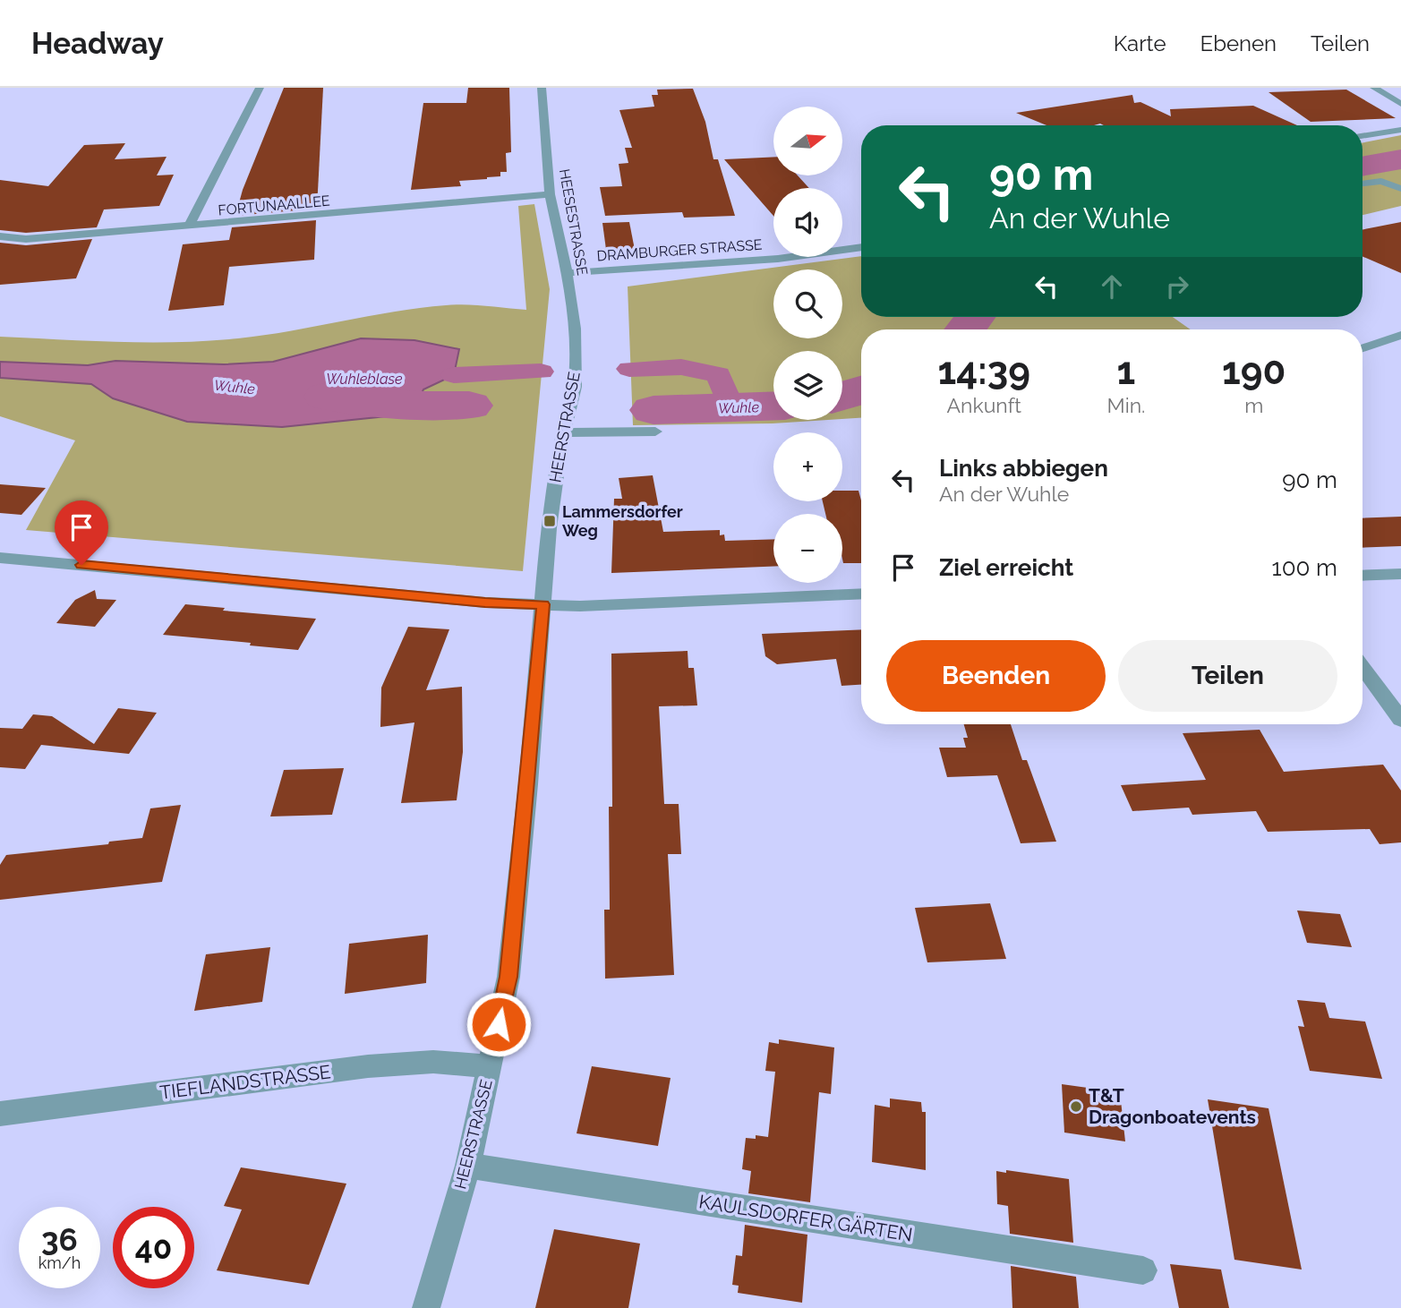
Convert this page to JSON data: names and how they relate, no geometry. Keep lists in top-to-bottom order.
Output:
{
  "streets": {
    "street": [
      "FORTUNAALLEE",
      "HEESESTRASSE",
      "DRAMBURGER STRASSE",
      "HEERSTRASSE",
      "TIEFLANDSTRASSE",
      "KAULSDORFER GÄRTEN"
    ]
  },
  "crossings": [
    ["FORTUNAALLEE", "HEESESTRASSE"],
    ["HEESESTRASSE", "DRAMBURGER STRASSE"],
    ["HEESESTRASSE", "HEERSTRASSE"],
    ["HEERSTRASSE", "TIEFLANDSTRASSE"],
    ["HEERSTRASSE", "KAULSDORFER GÄRTEN"]
  ],
  "water": ["Wuhleblase", "Wuhle"],
  "places": {
    "transit": ["Lammersdorfer Weg"],
    "other": ["T&T Dragonboatevents"]
  },
  "north": "right",
  "page": {
    "header": "Headway",
    "nav": ["Karte", "Ebenen", "Teilen"],
    "map_buttons": ["+", "−"],
    "turn": ["90 m", "An der Wuhle"],
    "eta": [
      "14:39",
      "Ankunft",
      "1",
      "Min.",
      "190",
      "m"
    ],
    "list": [
      {
        "name": "Links abbiegen",
        "note": "An der Wuhle",
        "value": "90 m"
      },
      {
        "name": "Ziel erreicht",
        "value": "100 m"
      }
    ],
    "buttons": ["Beenden", "Teilen"],
    "speed": "36 km/h",
    "limit": "40"
  }
}
